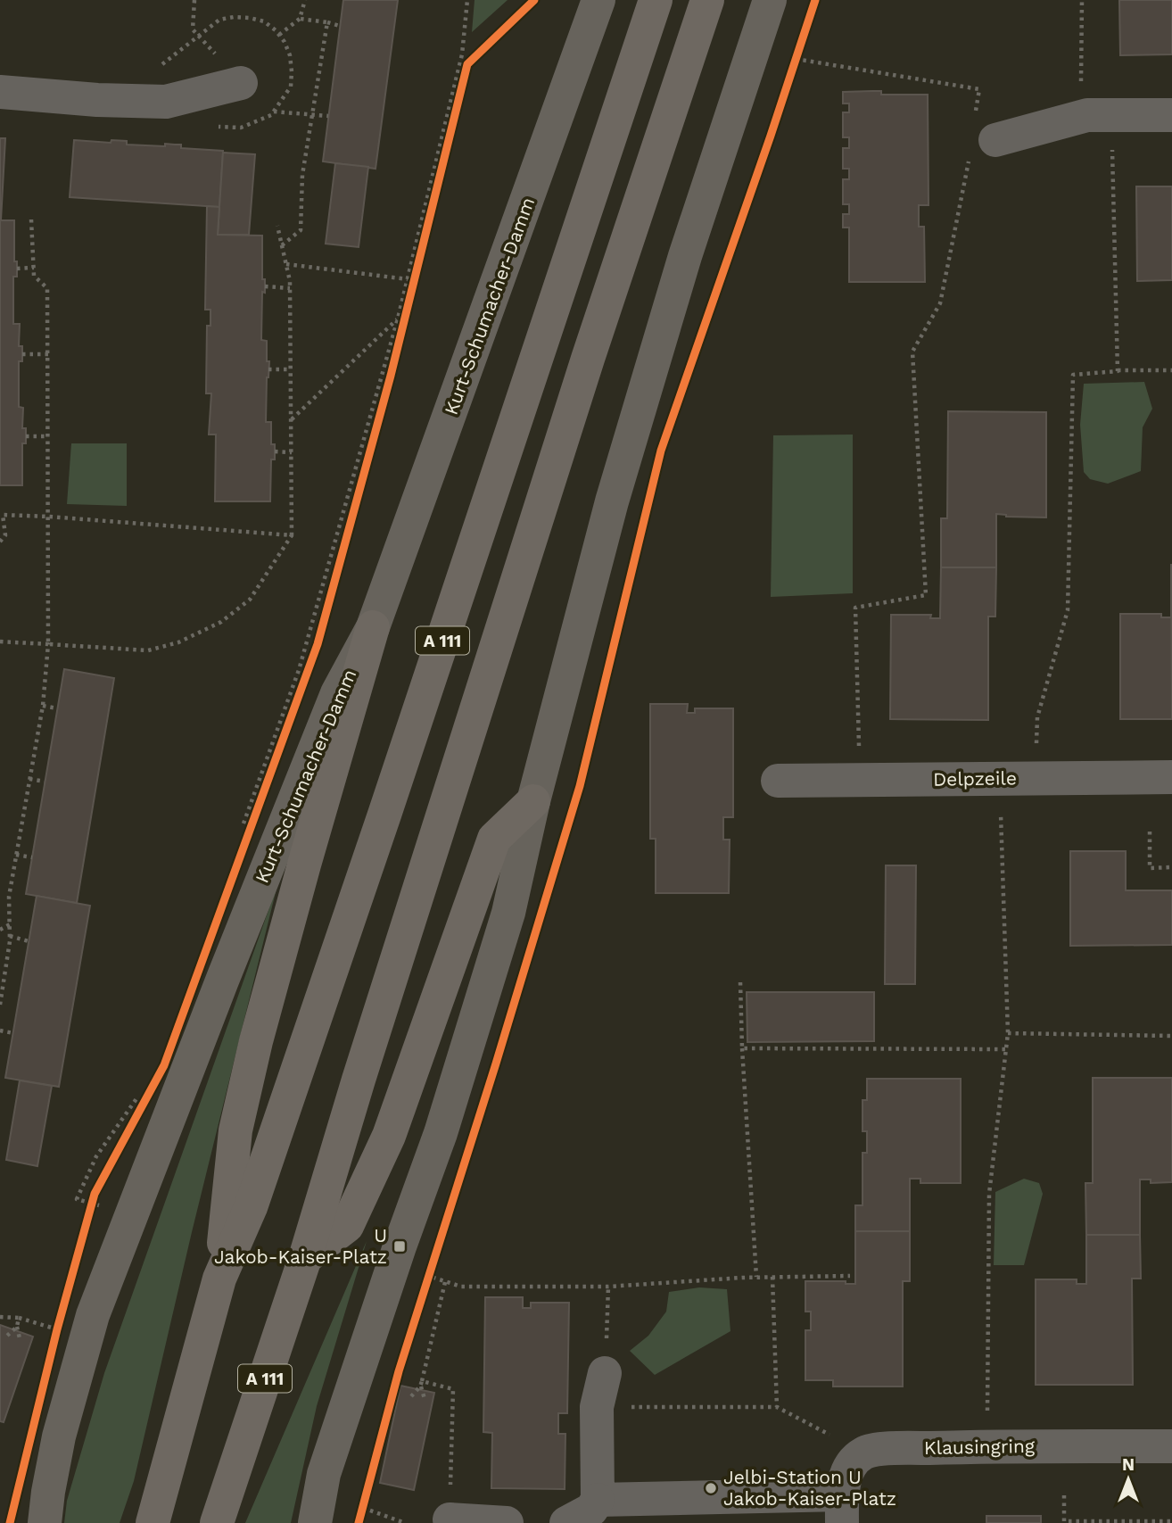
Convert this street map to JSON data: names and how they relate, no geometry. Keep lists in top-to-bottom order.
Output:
{
  "streets": {
    "highway": ["A 111"],
    "main road": ["Kurt-Schumacher-Damm"],
    "street": ["Delpzeile", "Klausingring"]
  },
  "places": {
    "transit": ["U Jakob-Kaiser-Platz"],
    "other": ["Jelbi-Station U Jakob-Kaiser-Platz"]
  },
  "north": "top"
}
